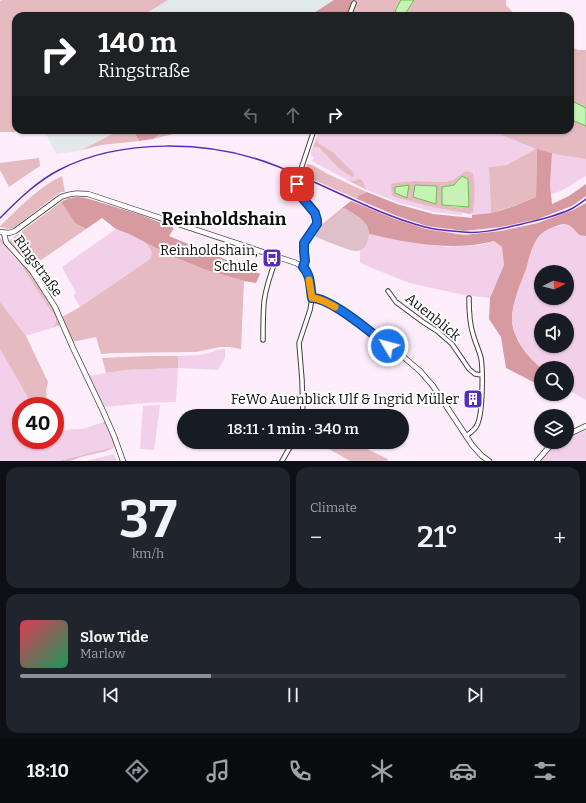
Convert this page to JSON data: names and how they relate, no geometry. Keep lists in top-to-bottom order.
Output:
{
  "streets": {
    "street": ["Ringstraße", "Auenblick"]
  },
  "districts": ["Reinholdshain"],
  "places": {
    "bus stop": ["Reinholdshain, Schule"],
    "building": ["FeWo Auenblick Ulf & Ingrid Müller"]
  },
  "north": "right",
  "page": {
    "turn": ["140 m", "Ringstraße"],
    "limit": "40",
    "trip": "18:11 · 1 min · 340 m",
    "tile": [
      ["37", "km/h"],
      "Climate"
    ],
    "heat": ["−", "21°", "+"],
    "song": ["Slow Tide", "Marlow"],
    "tabs": "18:10"
  }
}
